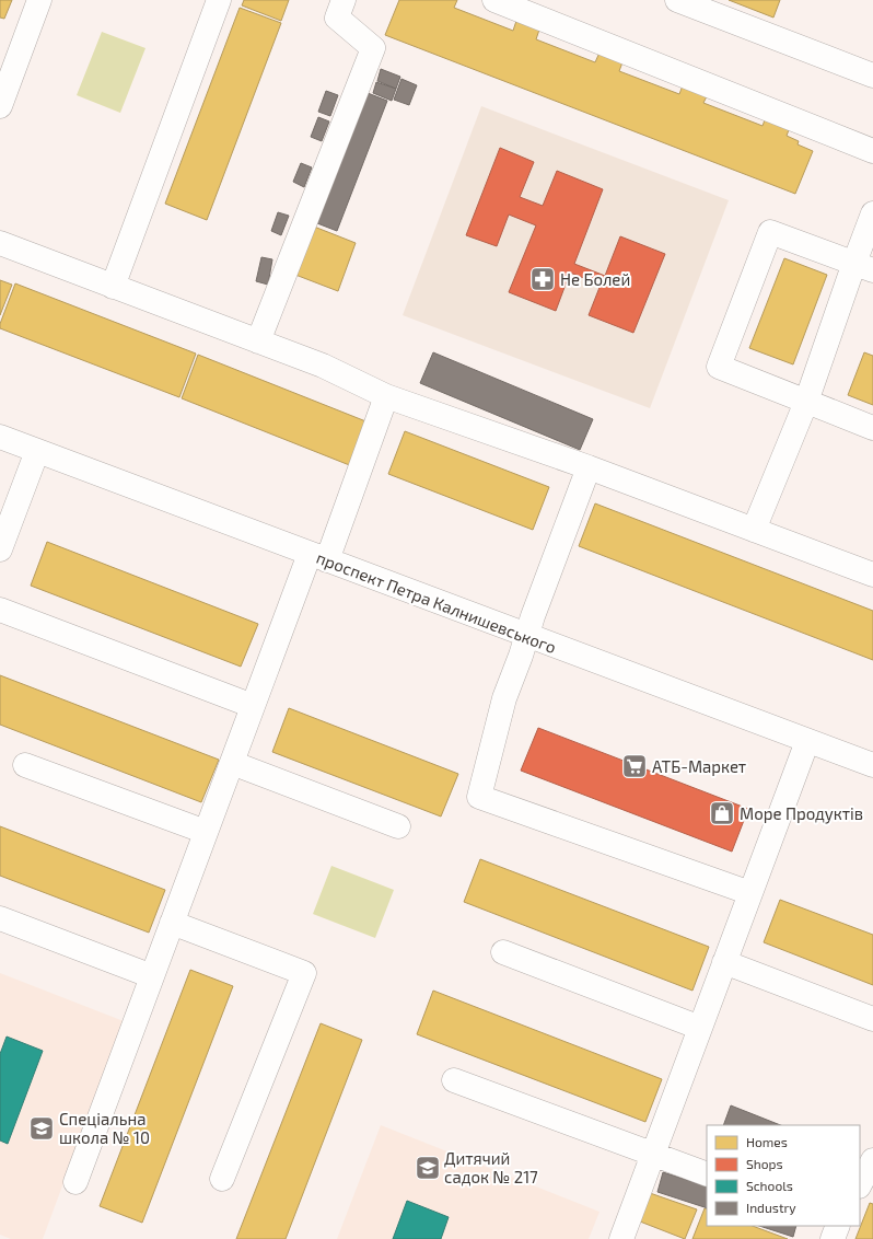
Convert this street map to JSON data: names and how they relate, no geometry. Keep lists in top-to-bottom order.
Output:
{
  "streets": {
    "street": ["проспект Петра Калнишевського"]
  },
  "places": {
    "pharmacy": ["Не Болей"],
    "supermarket": ["АТБ-Маркет"],
    "shop": ["Море Продуктiв"],
    "school or university": ["Спеціальна школа № 10", "Дитячий садок № 217"]
  },
  "legend": [
    "Homes",
    "Shops",
    "Schools",
    "Industry"
  ]
}
